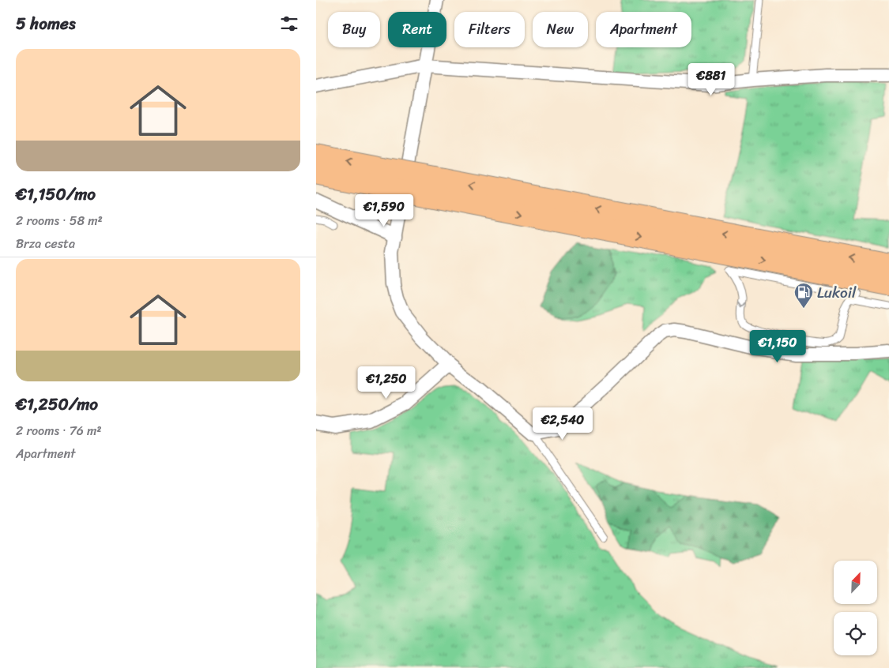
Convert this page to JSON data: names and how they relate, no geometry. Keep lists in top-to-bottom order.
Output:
{
  "places": {
    "fuel station": ["Lukoil"]
  },
  "north": "top right",
  "page": {
    "heading": "5 homes",
    "chip": [
      "Buy",
      "Rent",
      "Filters",
      "New",
      "Apartment"
    ],
    "list": [
      {
        "name": "€1,150/mo",
        "note": "2 rooms · 58 m² · Brza cesta"
      },
      {
        "name": "€1,250/mo",
        "note": "2 rooms · 76 m² · Apartment"
      }
    ],
    "price": [
      "€881",
      "€1,590",
      "€1,150",
      "€1,250",
      "€2,540"
    ]
  }
}
